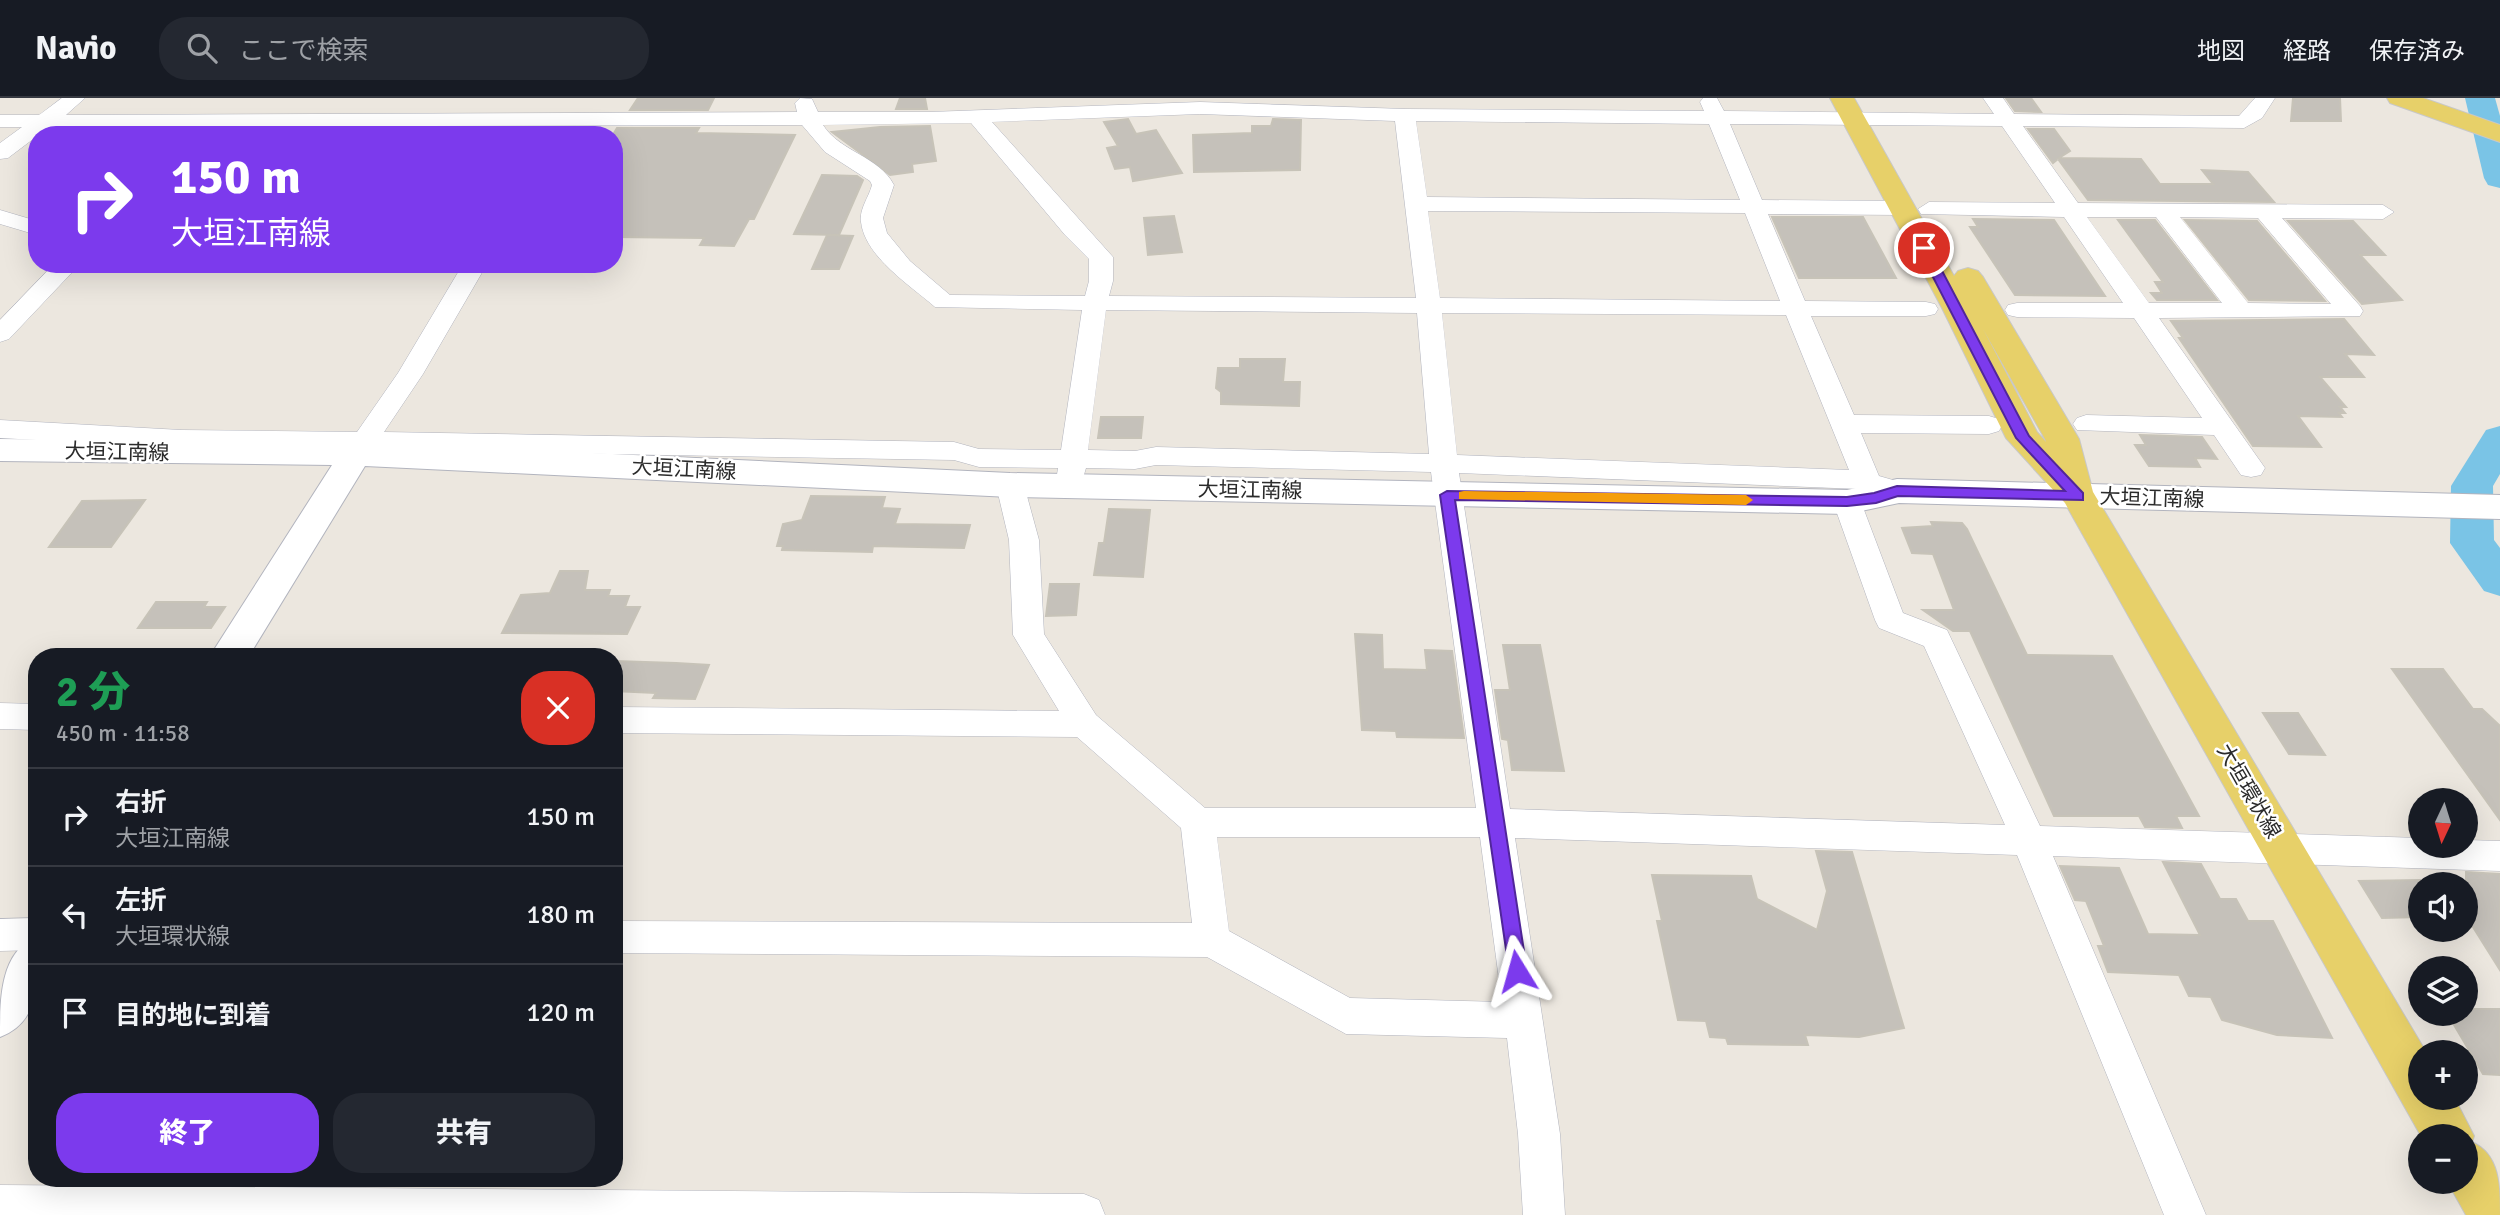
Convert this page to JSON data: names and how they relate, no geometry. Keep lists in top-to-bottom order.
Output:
{
  "streets": {
    "main road": ["大垣江南線", "大垣環状線"]
  },
  "crossings": [
    ["大垣江南線", "大垣環状線"]
  ],
  "north": "bottom",
  "page": {
    "header": "Navio",
    "search": "ここで検索",
    "nav": ["地図", "経路", "保存済み"],
    "turn": ["150 m", "大垣江南線"],
    "heading": ["2 分", "450 m · 11:58"],
    "list": [
      {
        "name": "右折",
        "note": "大垣江南線",
        "value": "150 m"
      },
      {
        "name": "左折",
        "note": "大垣環状線",
        "value": "180 m"
      },
      {
        "name": "目的地に到着",
        "value": "120 m"
      }
    ],
    "map_buttons": ["+", "−"],
    "buttons": ["終了", "共有"]
  }
}
